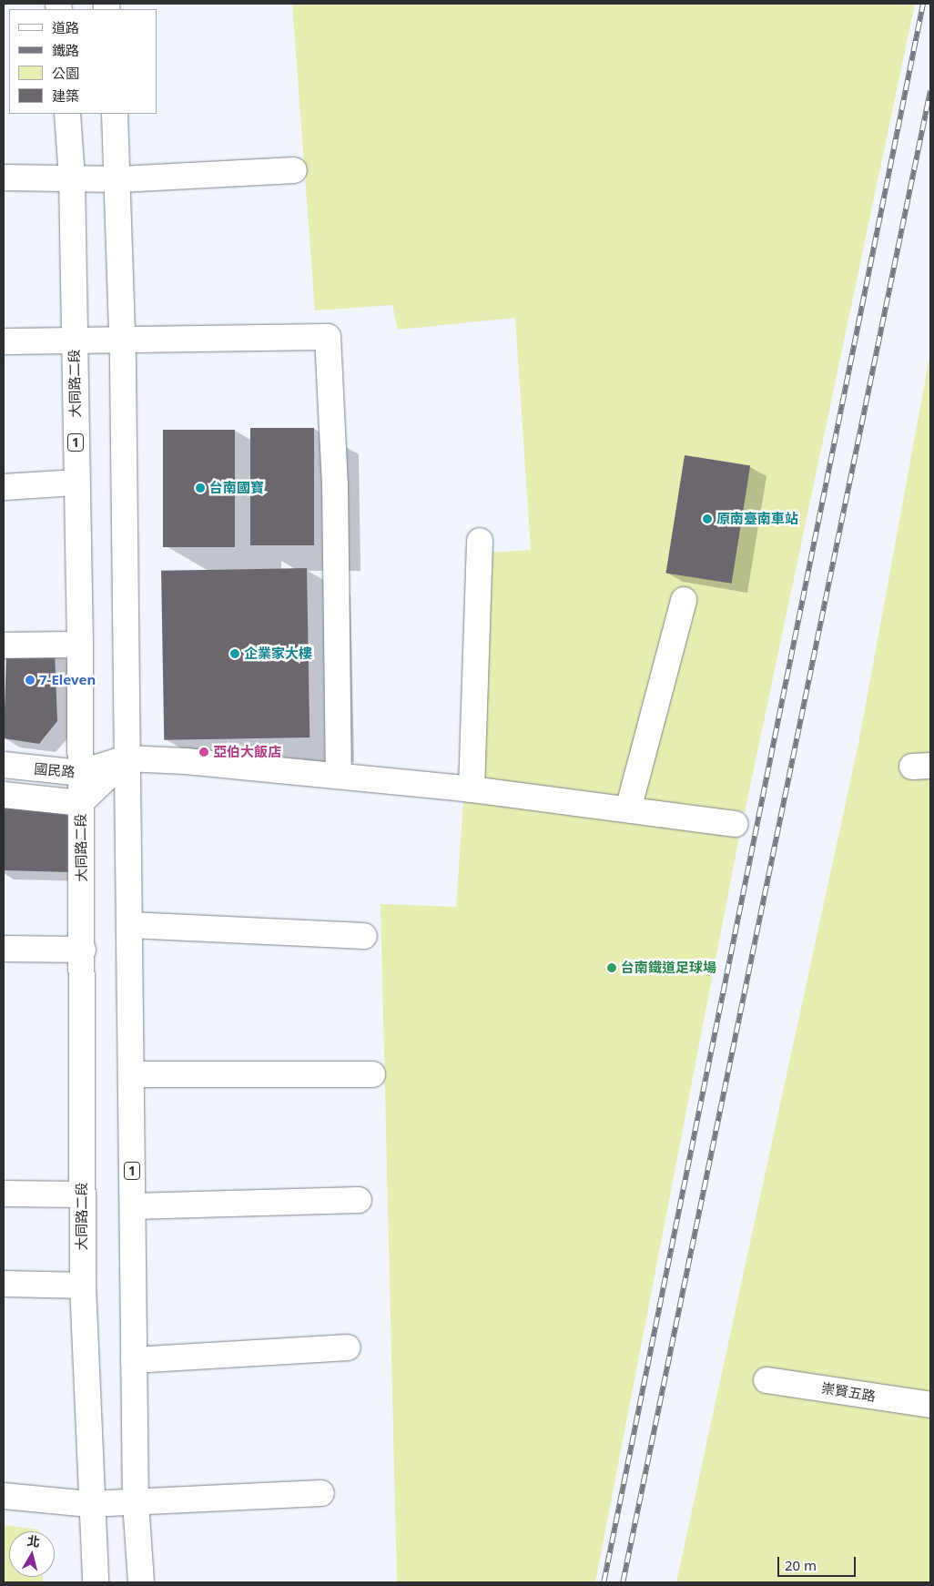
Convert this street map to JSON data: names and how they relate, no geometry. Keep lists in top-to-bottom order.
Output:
{
  "streets": {
    "street": [
      "大同路二段",
      "1",
      "國民路",
      "崇賢五路"
    ]
  },
  "crossings": [
    ["大同路二段", "國民路"],
    ["1", "國民路"]
  ],
  "places": [
    "台南國寶",
    "原南臺南車站",
    "企業家大樓",
    "7-Eleven",
    "亞伯大飯店",
    "台南鐵道足球場"
  ],
  "legend": [
    "道路",
    "鐵路",
    "公園",
    "建築"
  ],
  "scale_bar": "20 m",
  "north": "top"
}
